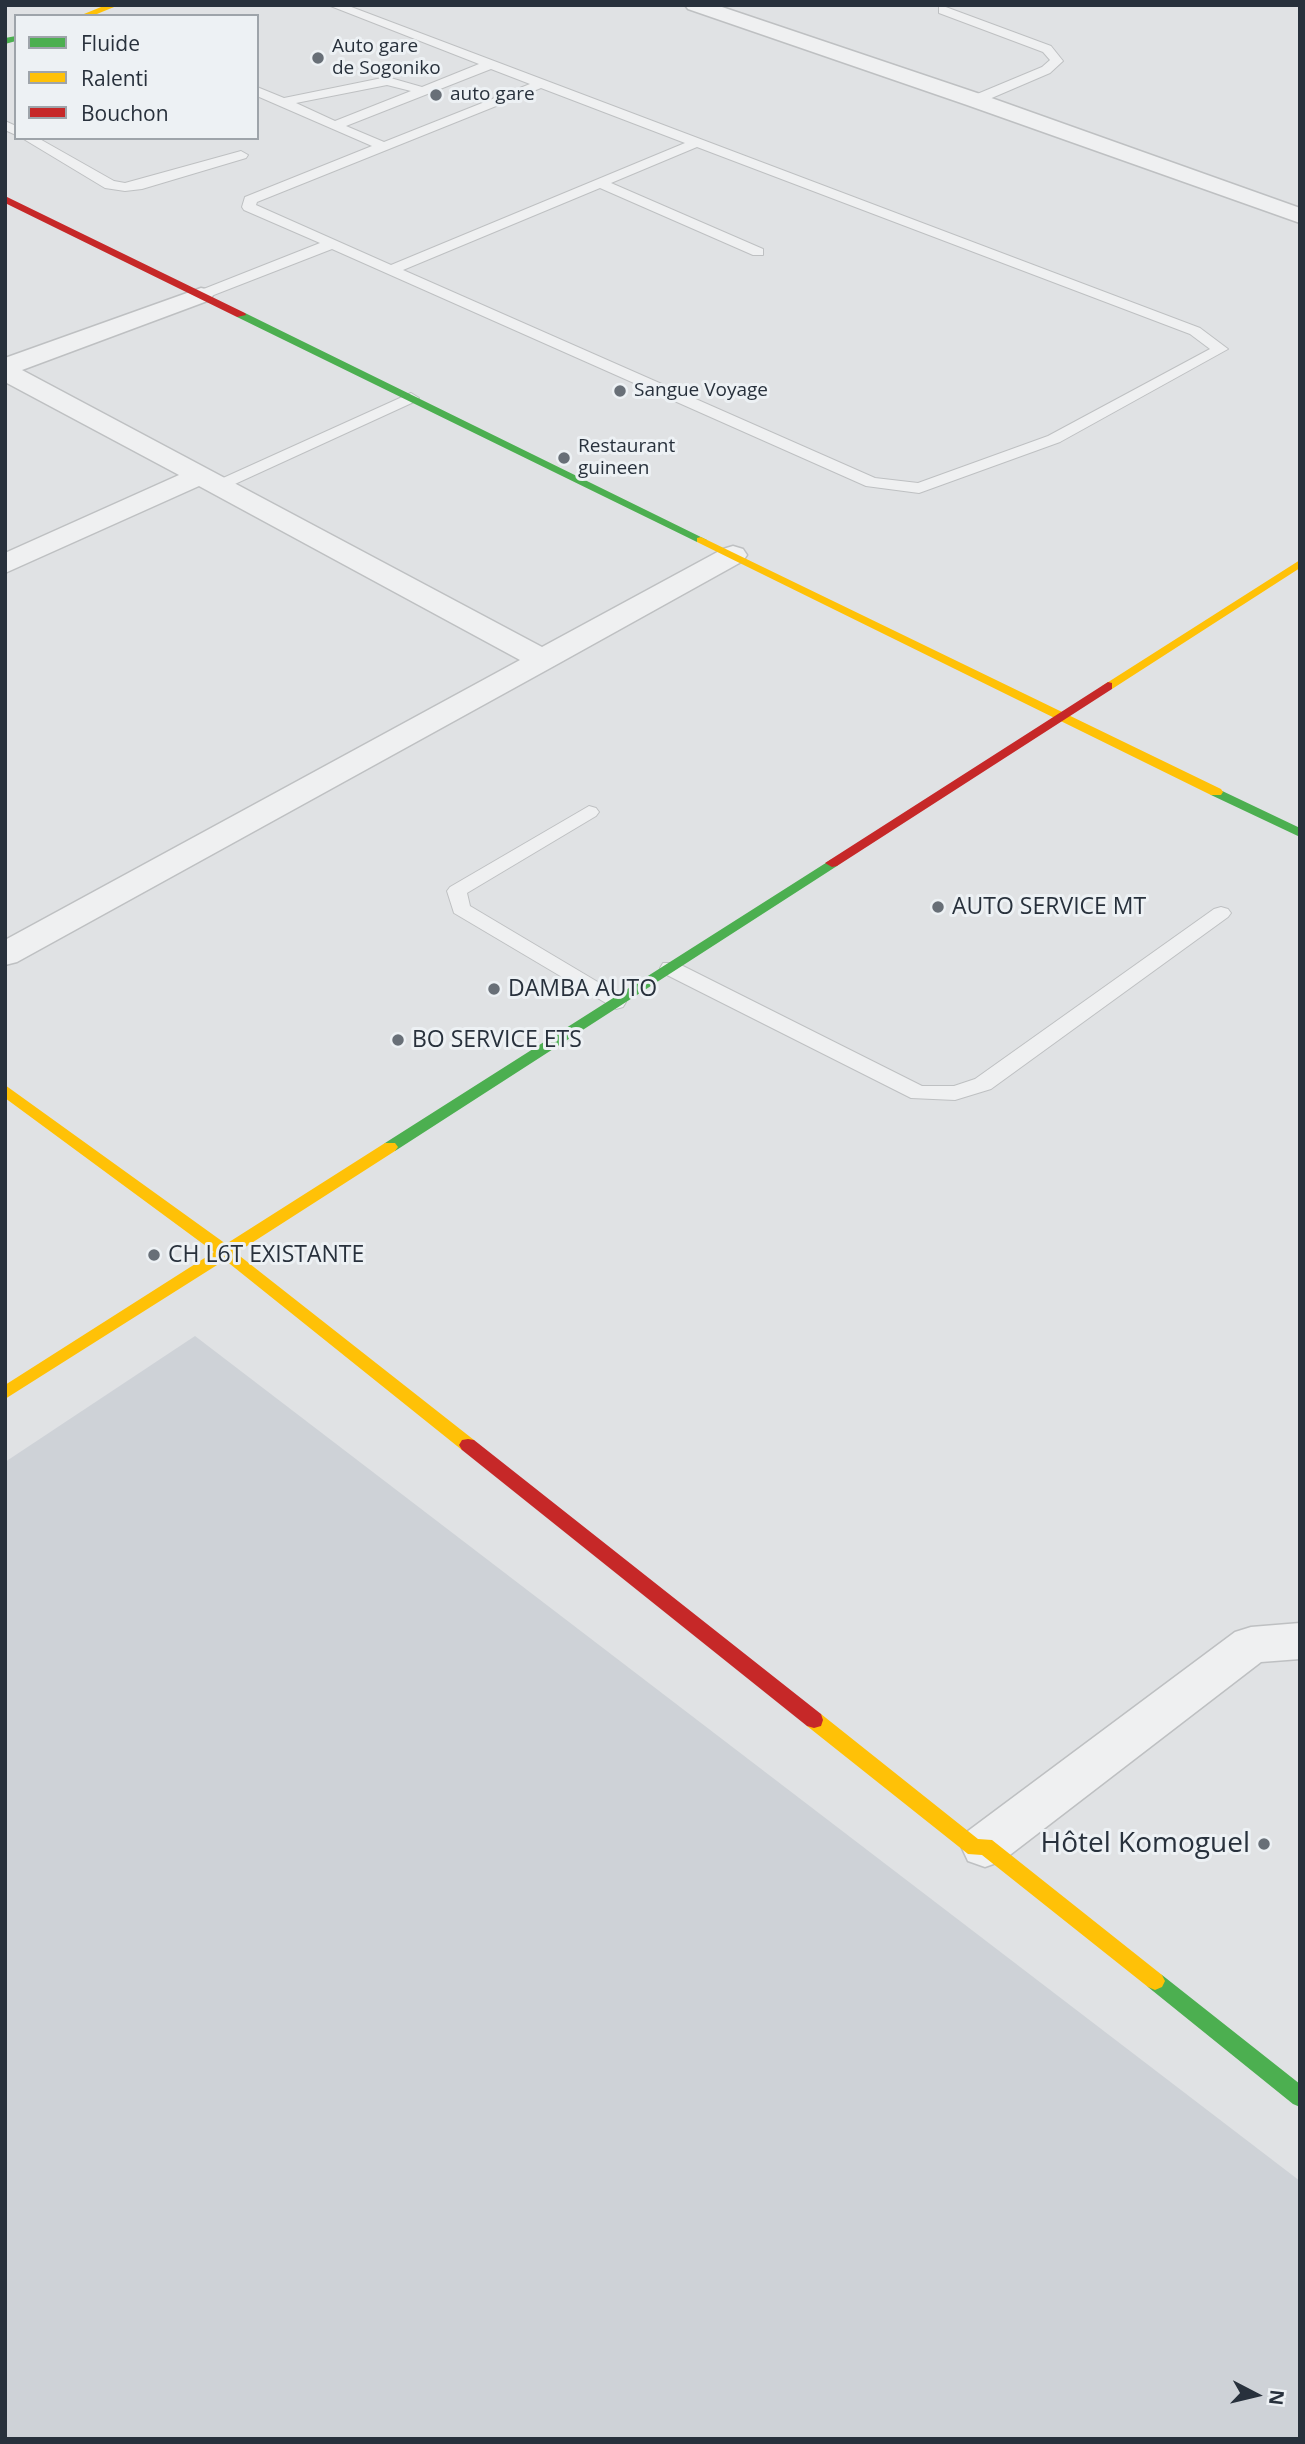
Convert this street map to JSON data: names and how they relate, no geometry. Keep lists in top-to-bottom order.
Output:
{
  "places": [
    "Auto gare de Sogoniko",
    "auto gare",
    "Sangue Voyage",
    "Restaurant guineen",
    "AUTO SERVICE MT",
    "DAMBA AUTO",
    "BO SERVICE ETS",
    "CH L6T EXISTANTE",
    "Hôtel Komoguel"
  ],
  "legend": ["Fluide", "Ralenti", "Bouchon"],
  "north": "right"
}
